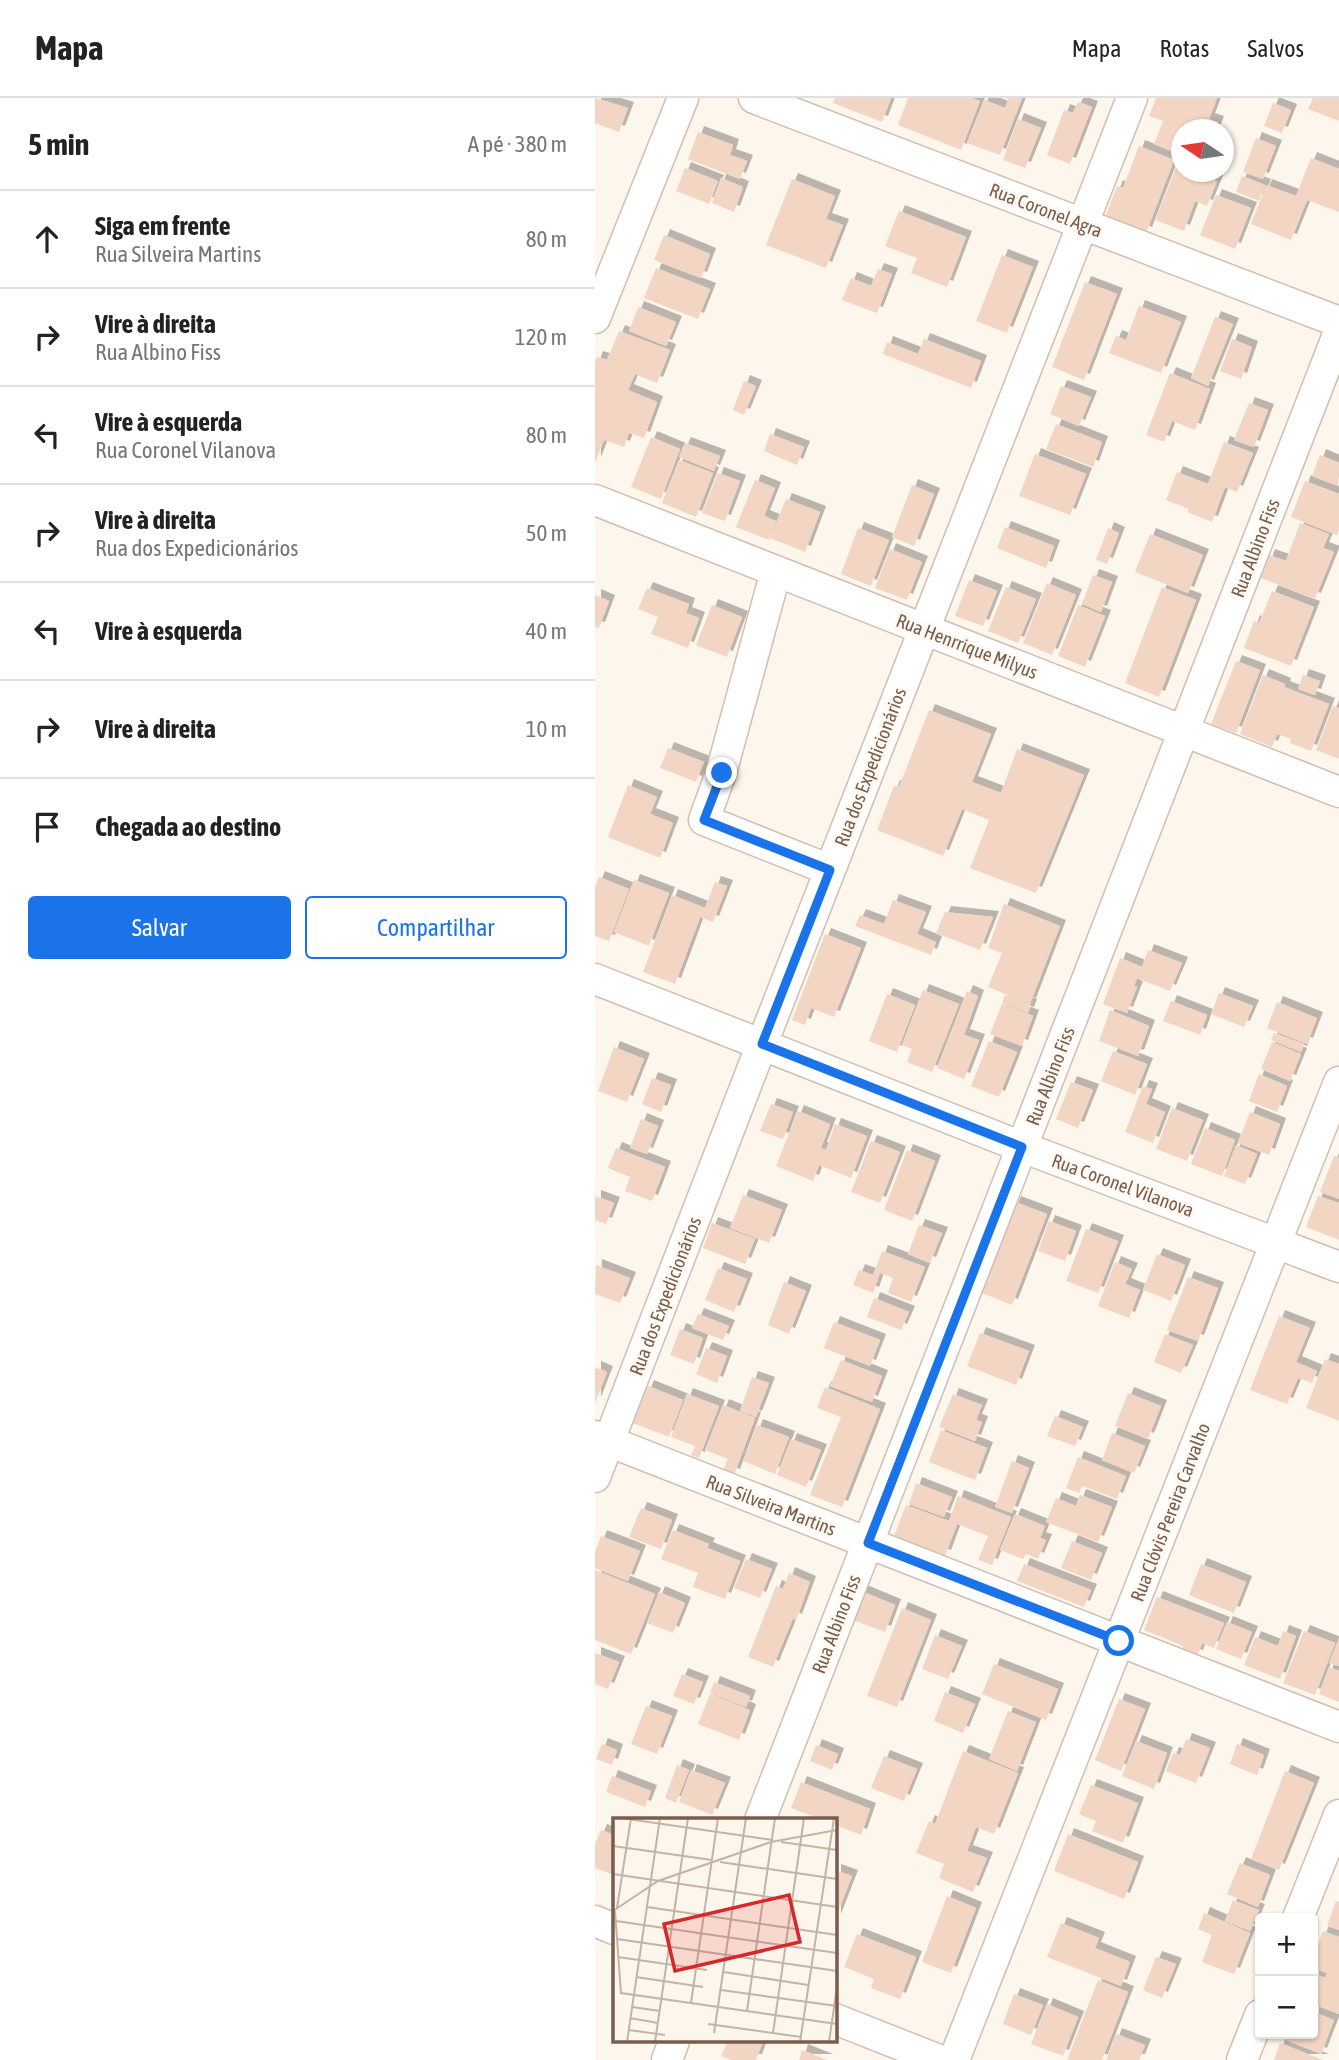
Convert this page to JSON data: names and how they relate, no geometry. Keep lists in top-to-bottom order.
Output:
{
  "streets": {
    "street": [
      "Rua Coronel Agra",
      "Rua Albino Fiss",
      "Rua Henrrique Milyus",
      "Rua dos Expedicionários",
      "Rua Coronel Vilanova",
      "Rua Silveira Martins",
      "Rua Clóvis Pereira Carvalho"
    ]
  },
  "crossings": [
    ["Rua Coronel Agra", "Rua dos Expedicionários"],
    ["Rua Albino Fiss", "Rua Henrrique Milyus"],
    ["Rua Albino Fiss", "Rua Coronel Vilanova"],
    ["Rua Albino Fiss", "Rua Silveira Martins"],
    ["Rua Henrrique Milyus", "Rua dos Expedicionários"],
    ["Rua dos Expedicionários", "Rua Coronel Vilanova"],
    ["Rua dos Expedicionários", "Rua Silveira Martins"],
    ["Rua Coronel Vilanova", "Rua Clóvis Pereira Carvalho"],
    ["Rua Silveira Martins", "Rua Clóvis Pereira Carvalho"]
  ],
  "north": "left",
  "page": {
    "header": "Mapa",
    "nav": ["Mapa", "Rotas", "Salvos"],
    "heading": ["5 min", "A pé · 380 m"],
    "list": [
      ["Siga em frente", "Rua Silveira Martins", "80 m"],
      ["Vire à direita", "Rua Albino Fiss", "120 m"],
      ["Vire à esquerda", "Rua Coronel Vilanova", "80 m"],
      ["Vire à direita", "Rua dos Expedicionários", "50 m"],
      ["Vire à esquerda", "40 m"],
      ["Vire à direita", "10 m"],
      "Chegada ao destino"
    ],
    "buttons": ["Salvar", "Compartilhar"],
    "map_buttons": ["+", "−"]
  }
}
